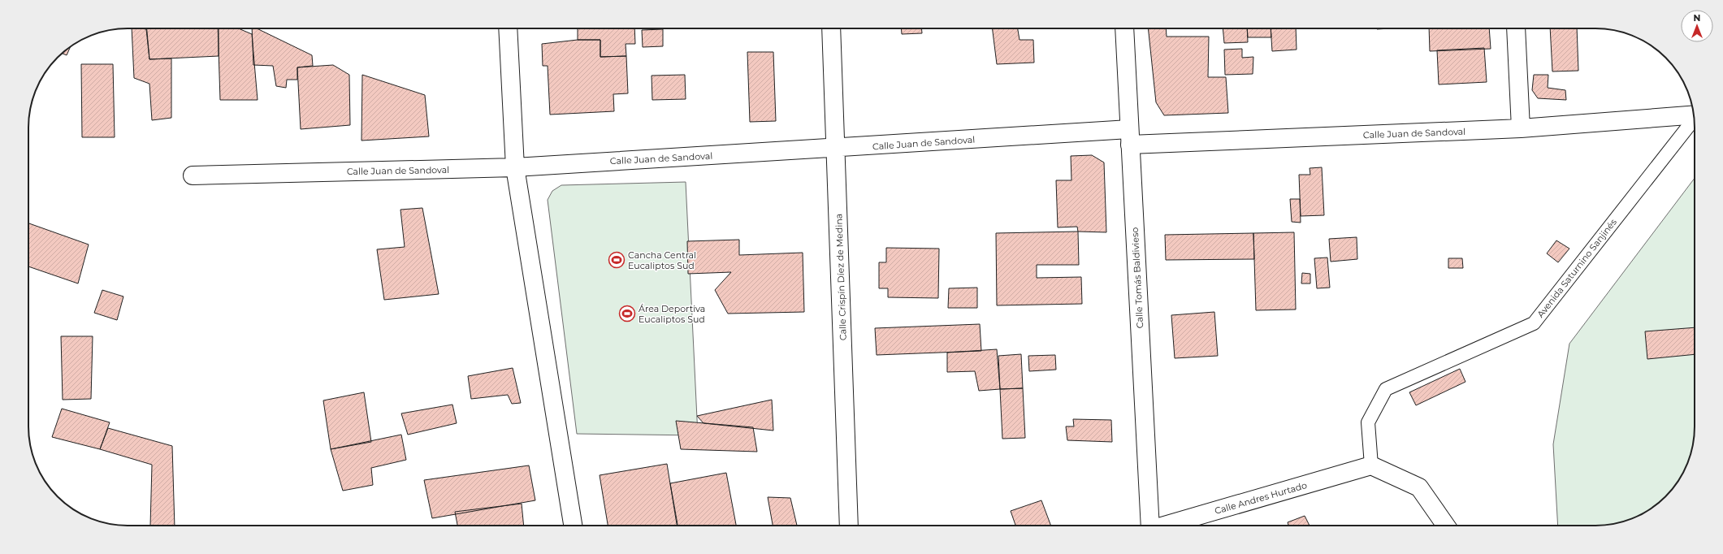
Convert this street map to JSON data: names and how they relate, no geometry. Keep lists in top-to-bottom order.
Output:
{
  "streets": {
    "street": [
      "Calle Juan de Sandoval",
      "Calle Crispín Díez de Medina",
      "Calle Tomás Baldivieso",
      "Calle Andres Hurtado"
    ],
    "lane": ["Avenida Saturnino Sanjinés"]
  },
  "crossings": [
    ["Calle Juan de Sandoval", "Calle Crispín Díez de Medina"],
    ["Calle Juan de Sandoval", "Calle Tomás Baldivieso"],
    ["Avenida Saturnino Sanjinés", "Calle Andres Hurtado"]
  ],
  "places": {
    "sports": ["Cancha Central Eucaliptos Sud", "Área Deportiva Eucaliptos Sud"]
  },
  "north": "top"
}
